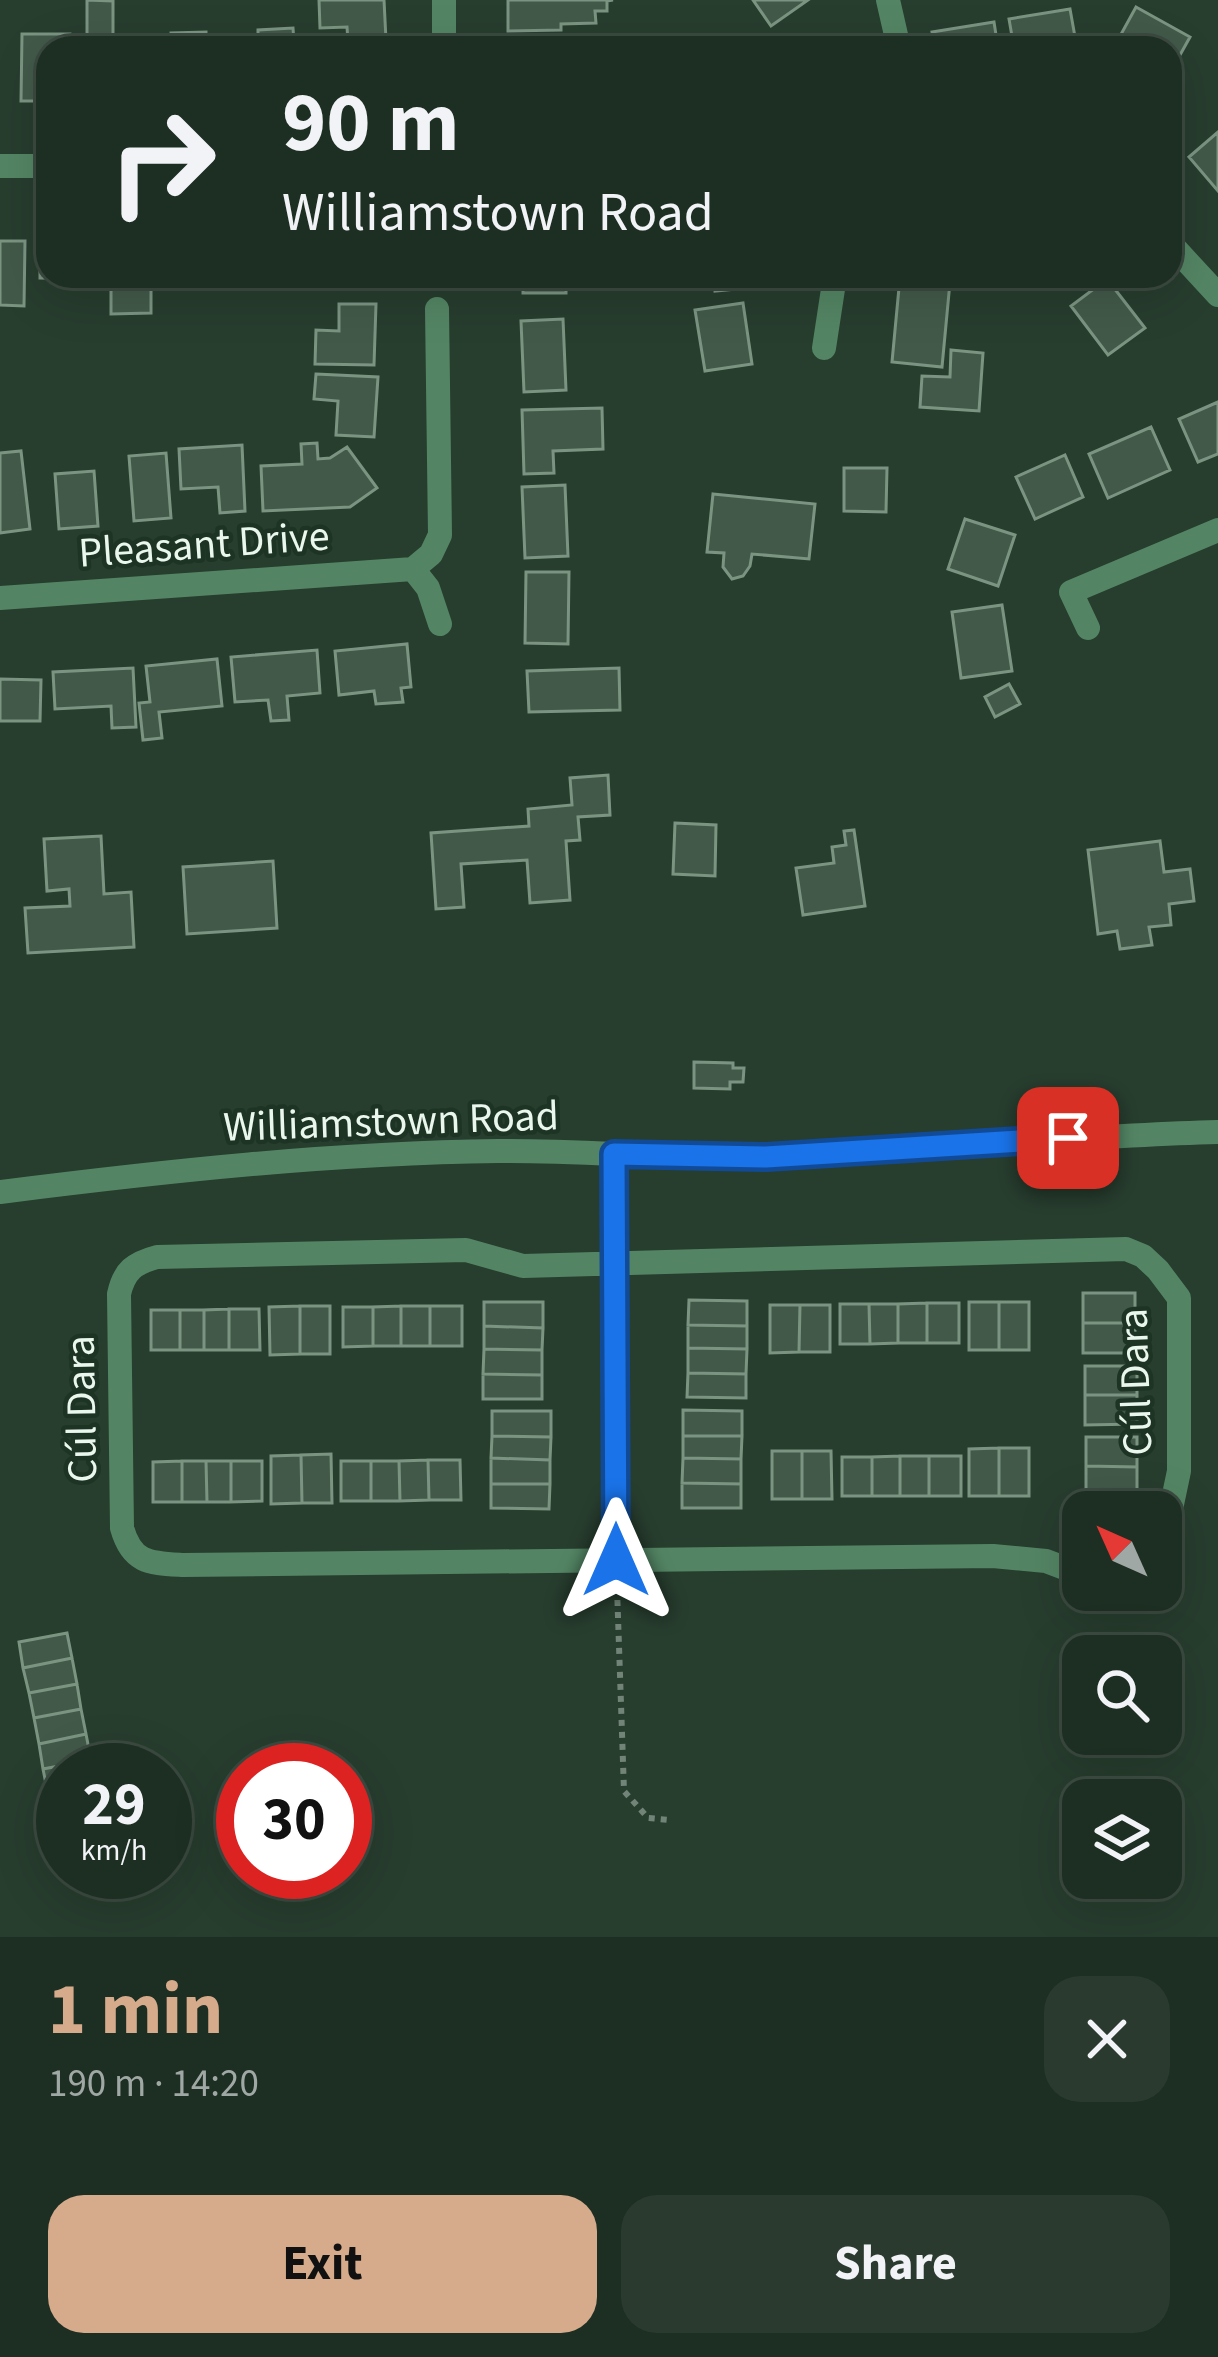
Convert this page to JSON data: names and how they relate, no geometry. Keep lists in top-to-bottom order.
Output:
{
  "streets": {
    "street": ["Pleasant Drive", "Williamstown Road", "Cúl Dara"]
  },
  "north": "top left",
  "page": {
    "turn": ["90 m", "Williamstown Road"],
    "speed": "29 km/h",
    "limit": "30",
    "heading": ["1 min", "190 m · 14:20"],
    "buttons": ["Exit", "Share"]
  }
}
